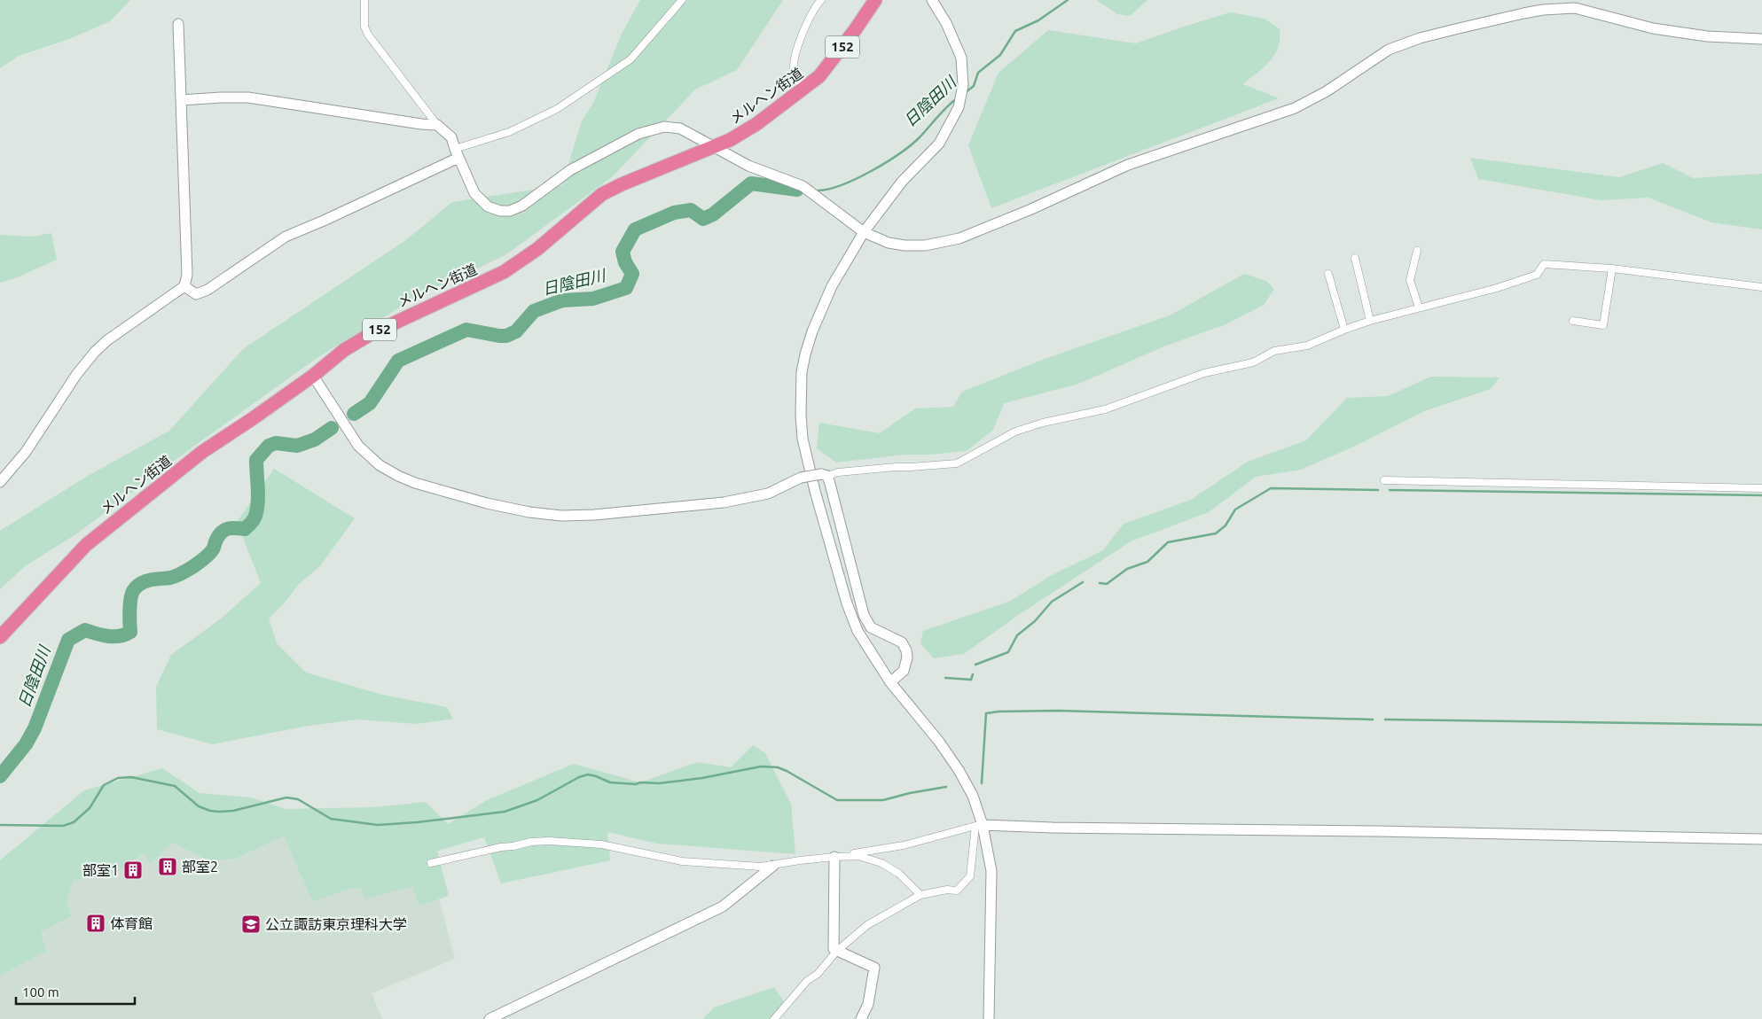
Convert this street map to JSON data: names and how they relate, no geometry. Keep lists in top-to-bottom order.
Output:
{
  "streets": {
    "highway": ["152", "メルヘン街道"]
  },
  "water": ["日陰田川"],
  "places": {
    "building": ["部室2", "部室1", "体育館"],
    "school or university": ["公立諏訪東京理科大学"]
  },
  "scale_bar": "100 m"
}
